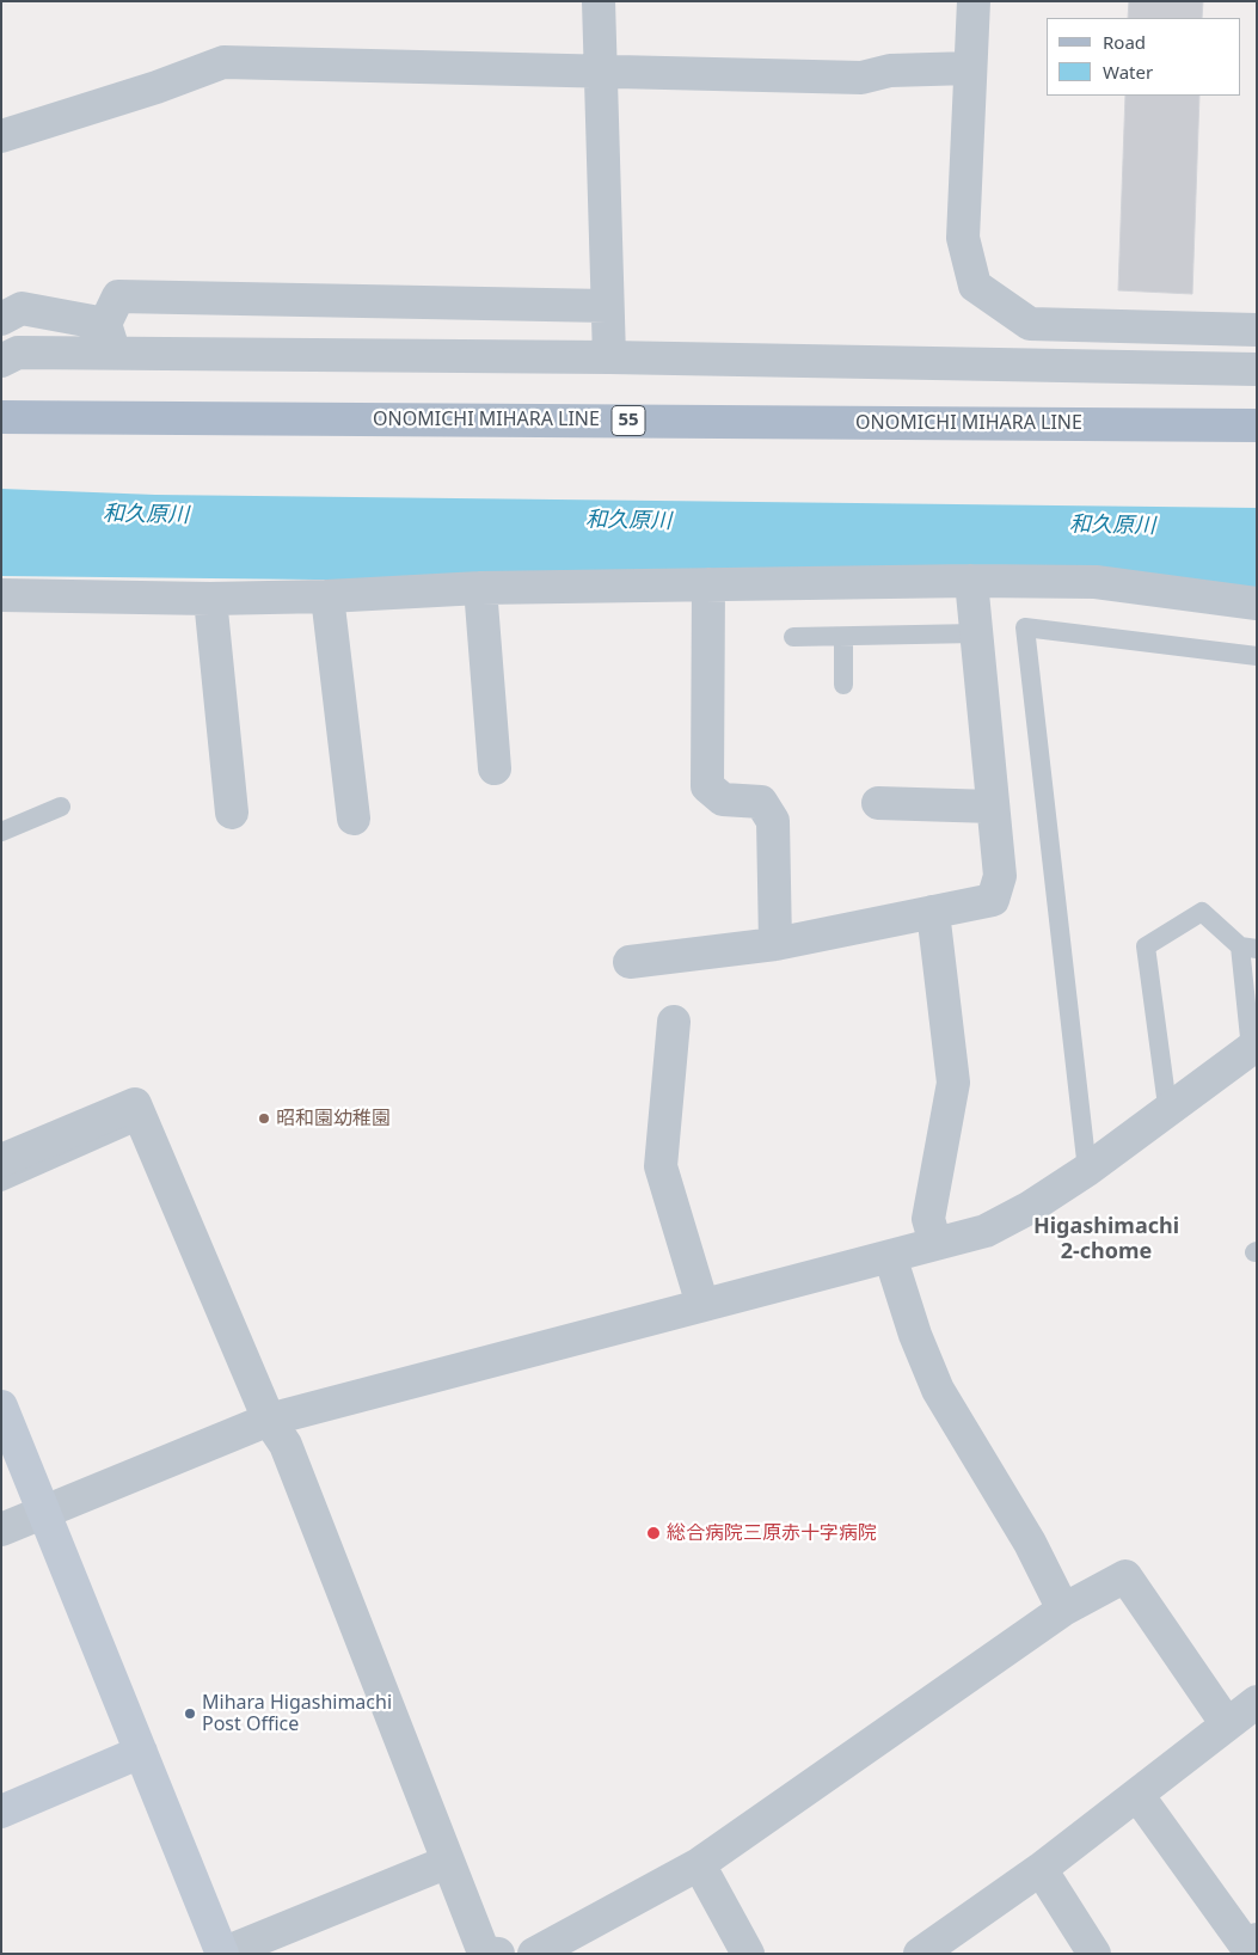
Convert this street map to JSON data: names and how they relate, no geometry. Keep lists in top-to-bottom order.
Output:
{
  "streets": {
    "main road": ["ONOMICHI MIHARA LINE", "55"]
  },
  "districts": ["Higashimachi 2-chome"],
  "water": ["和久原川"],
  "places": ["昭和園幼稚園", "総合病院三原赤十字病院", "Mihara Higashimachi Post Office"],
  "legend": ["Road", "Water"]
}
